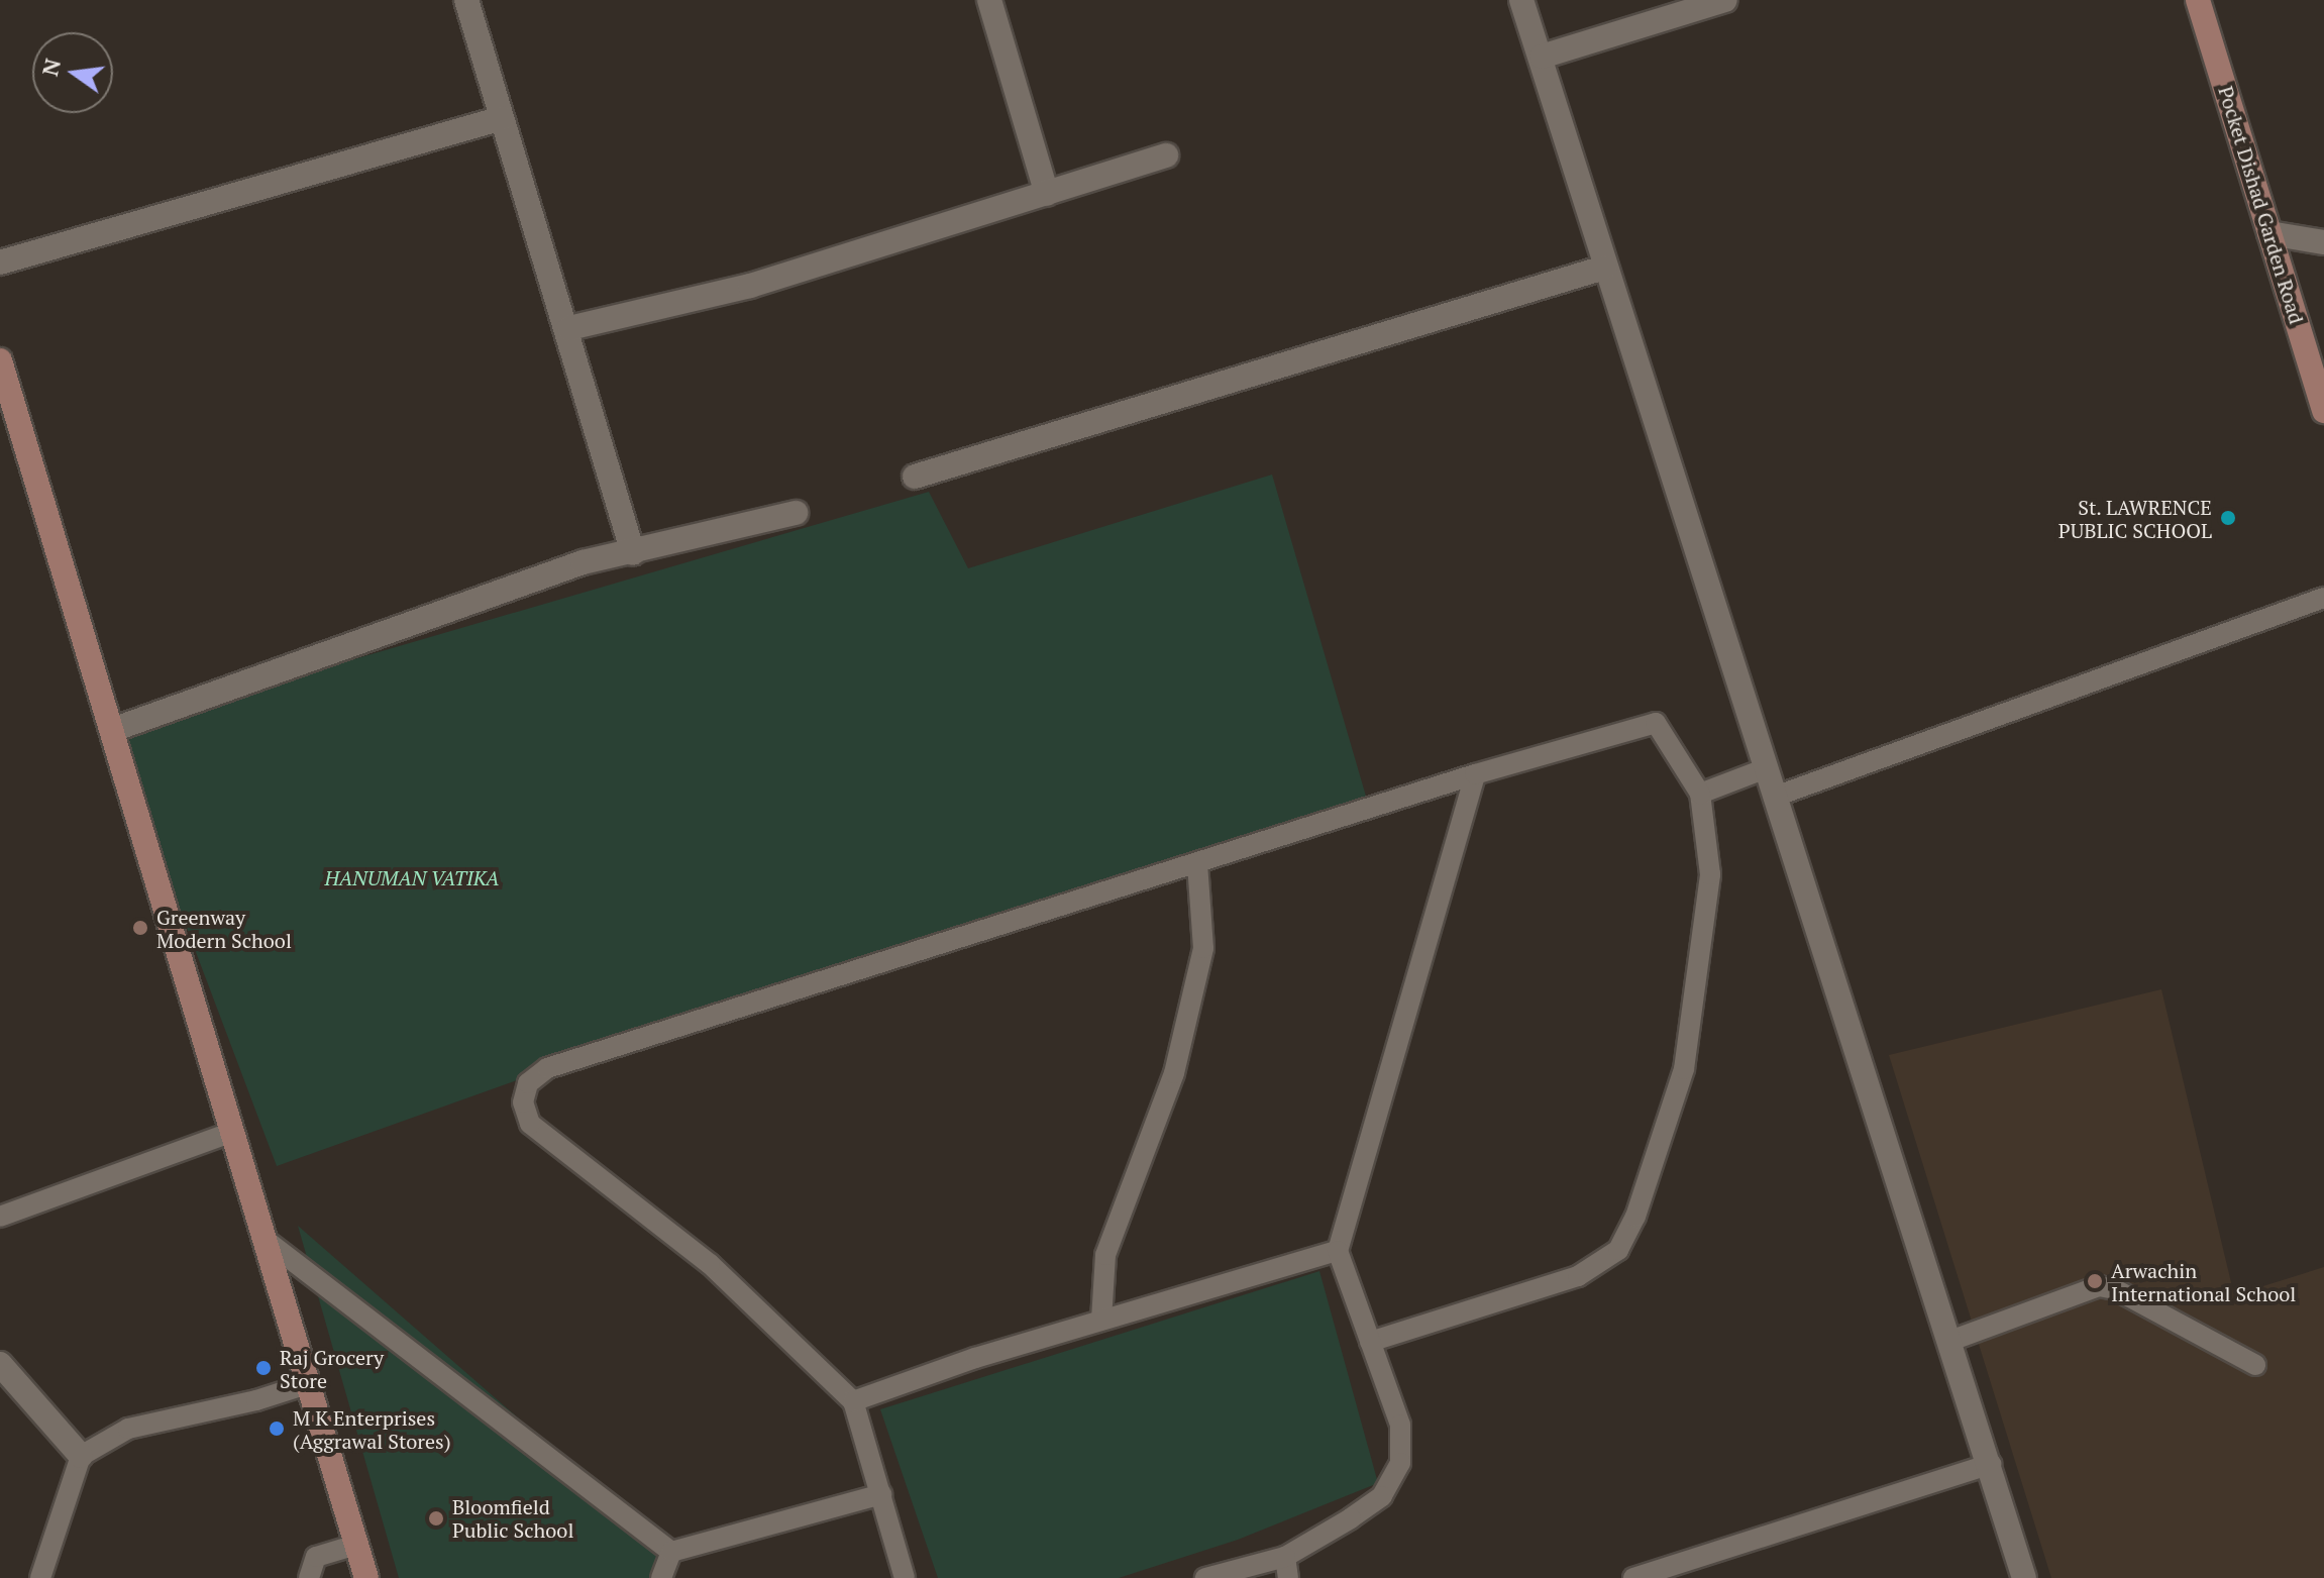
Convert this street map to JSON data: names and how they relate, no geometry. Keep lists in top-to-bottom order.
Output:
{
  "streets": {
    "street": ["Pocket Dishad Garden Road"]
  },
  "parks": ["HANUMAN VATIKA"],
  "places": [
    "St. LAWRENCE PUBLIC SCHOOL",
    "Greenway Modern School",
    "Arwachin International School",
    "Raj Grocery Store",
    "M K Enterprises (Aggrawal Stores)",
    "Bloomfield Public School"
  ],
  "north": "left"
}
